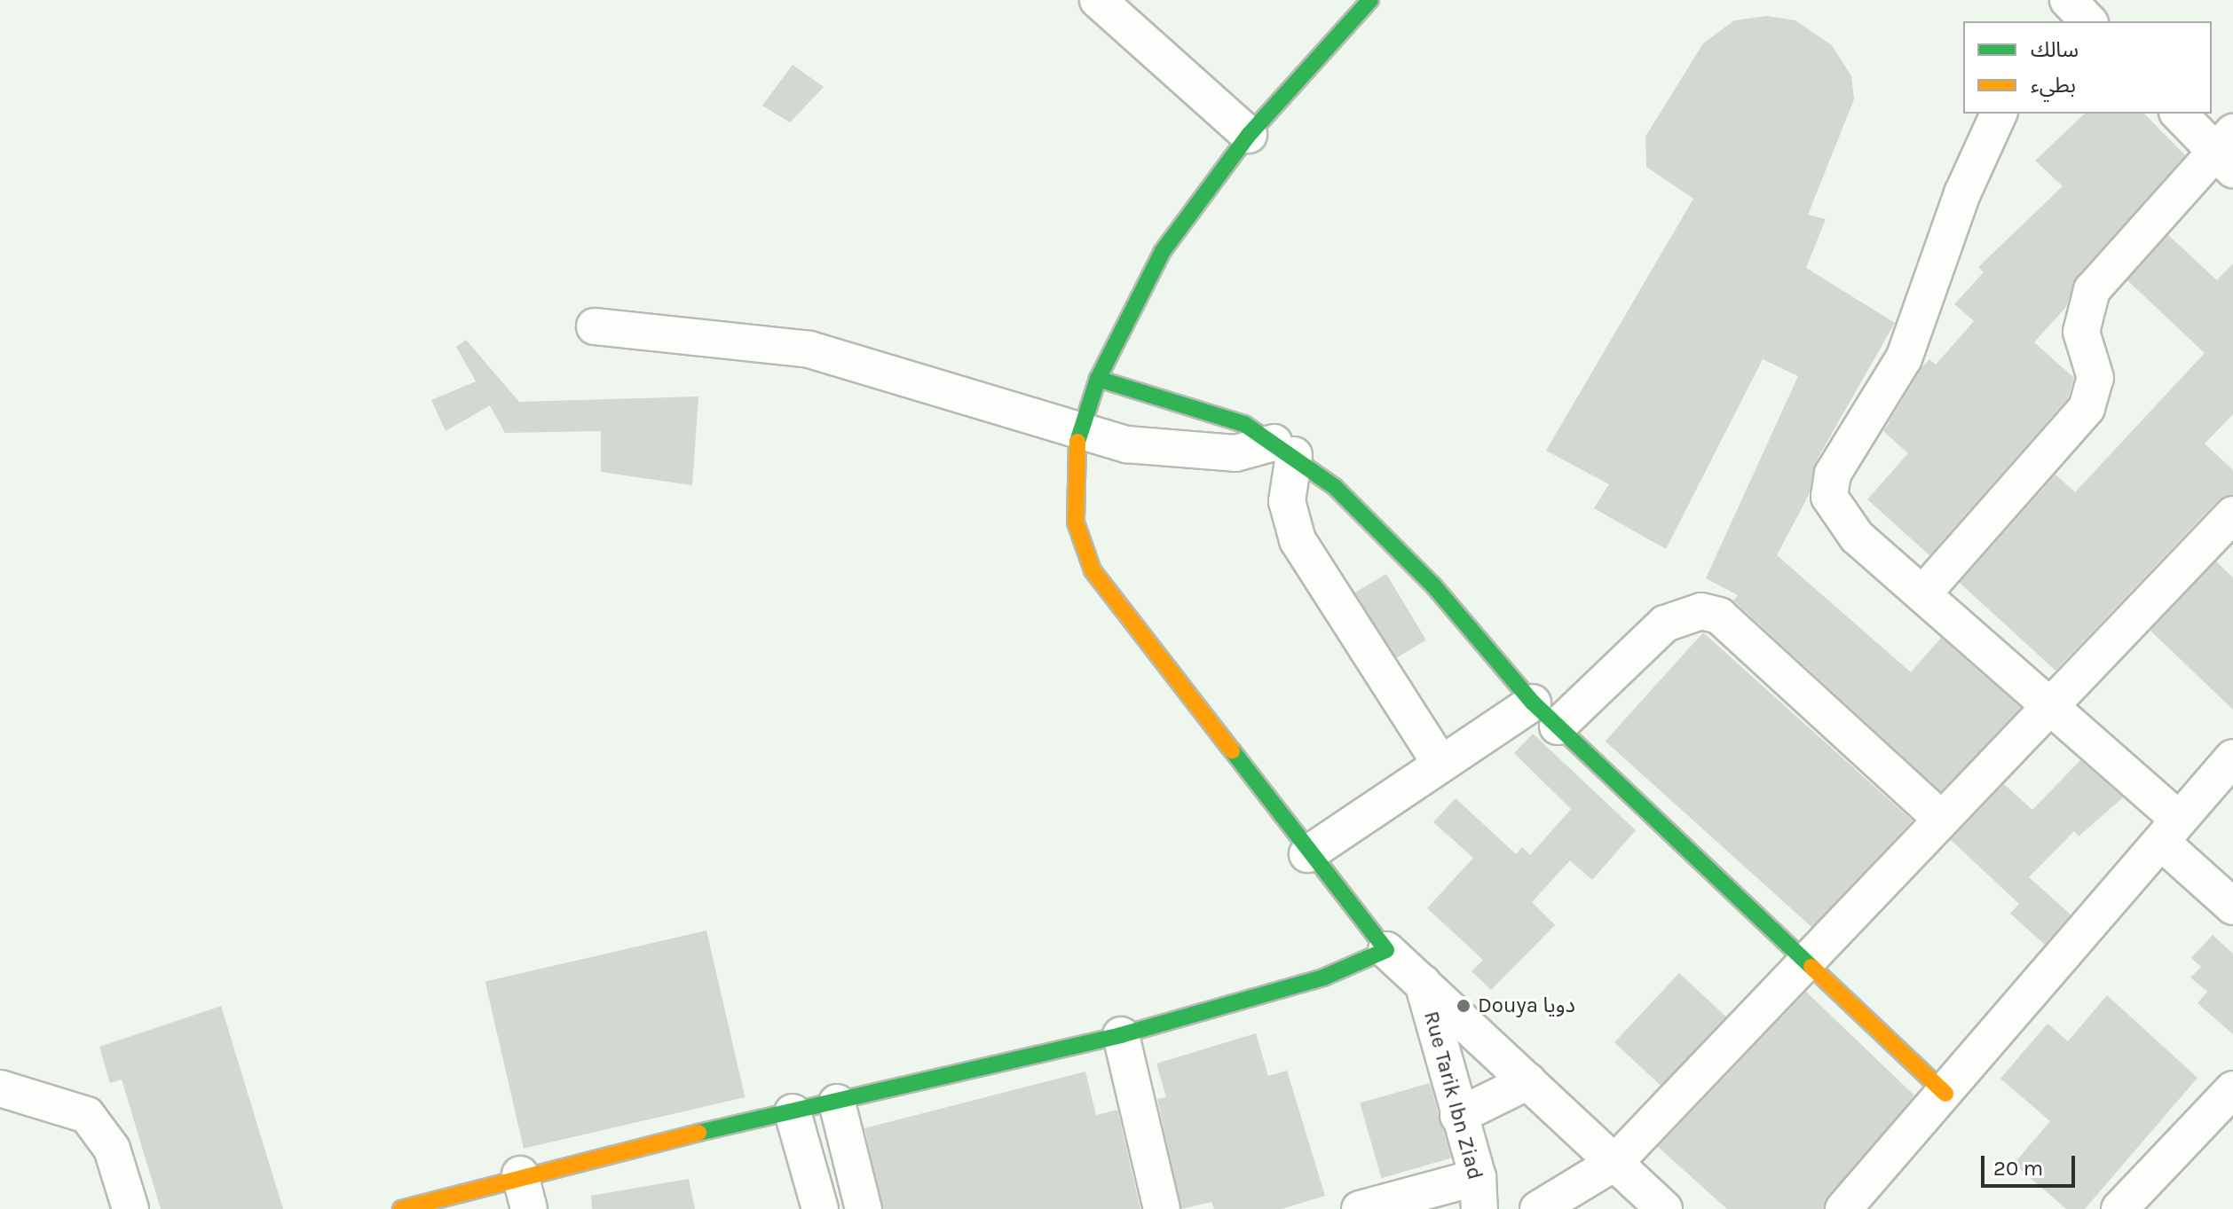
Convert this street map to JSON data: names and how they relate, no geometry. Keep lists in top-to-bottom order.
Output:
{
  "streets": {
    "street": ["Rue Tarik Ibn Ziad"]
  },
  "places": ["Douya دويا"],
  "legend": ["سالك", "بطيء"],
  "scale_bar": "20 m"
}
